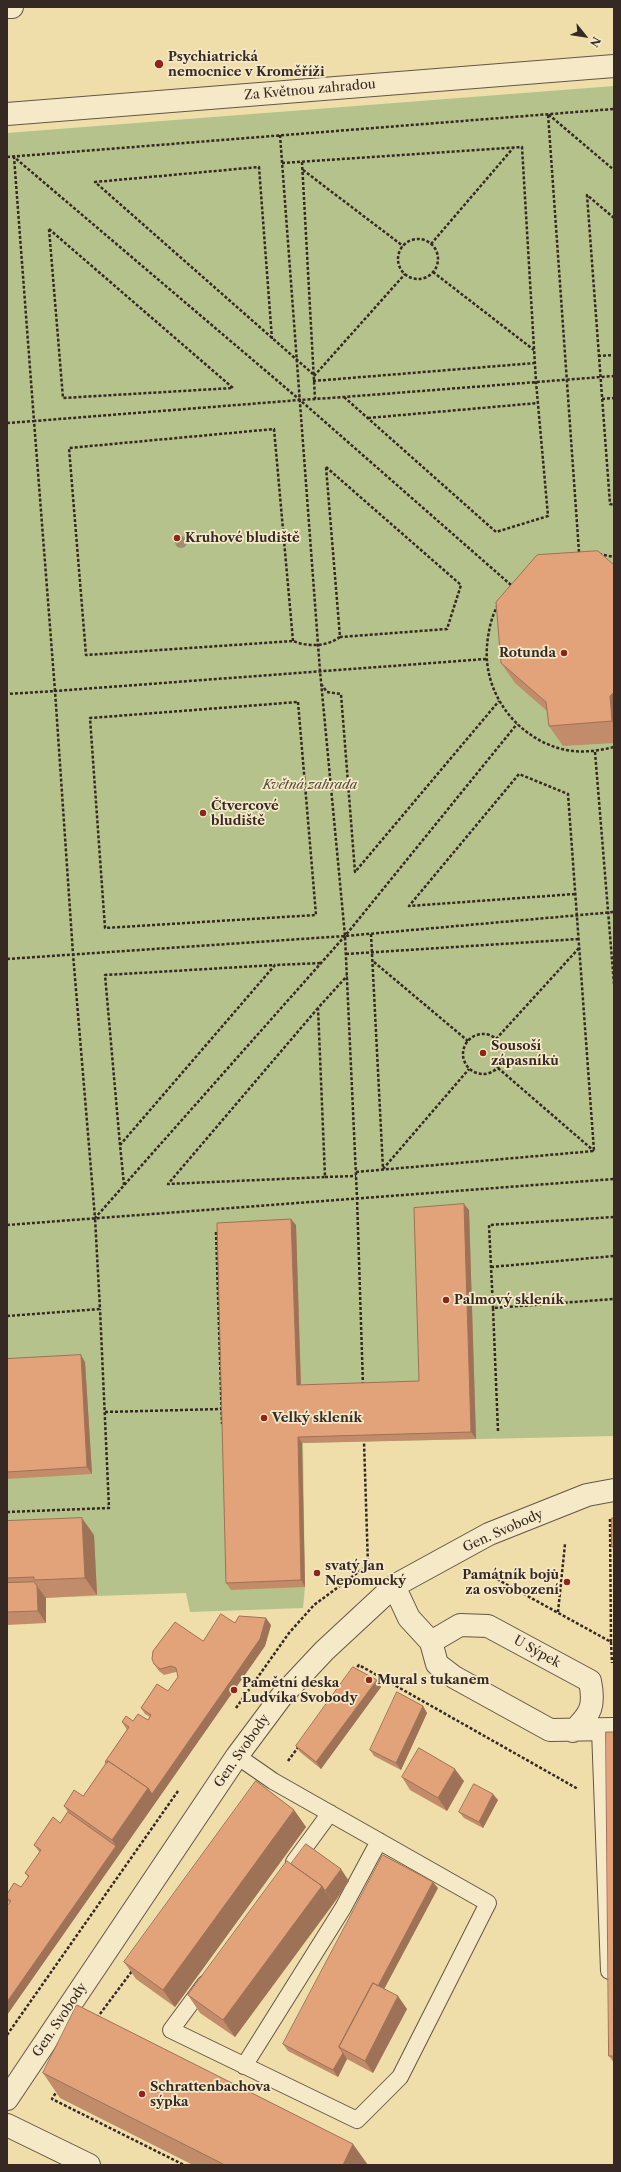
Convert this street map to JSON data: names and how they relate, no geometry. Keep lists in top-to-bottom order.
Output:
{
  "streets": {
    "street": ["Za Květnou zahradou", "Gen. Svobody", "U Sýpek"]
  },
  "parks": ["Květná zahrada"],
  "places": [
    "Psychiatrická nemocnice v Kroměříži",
    "Kruhové bludiště",
    "Rotunda",
    "Čtvercové bludiště",
    "Sousoší zápasníků",
    "Palmový skleník",
    "Velký skleník",
    "svatý Jan Nepomucký",
    "Památník bojů za osvobození",
    "Mural s tukanem",
    "Pamětní deska Ludvíka Svobody",
    "Schrattenbachova sýpka"
  ],
  "north": "bottom right"
}
